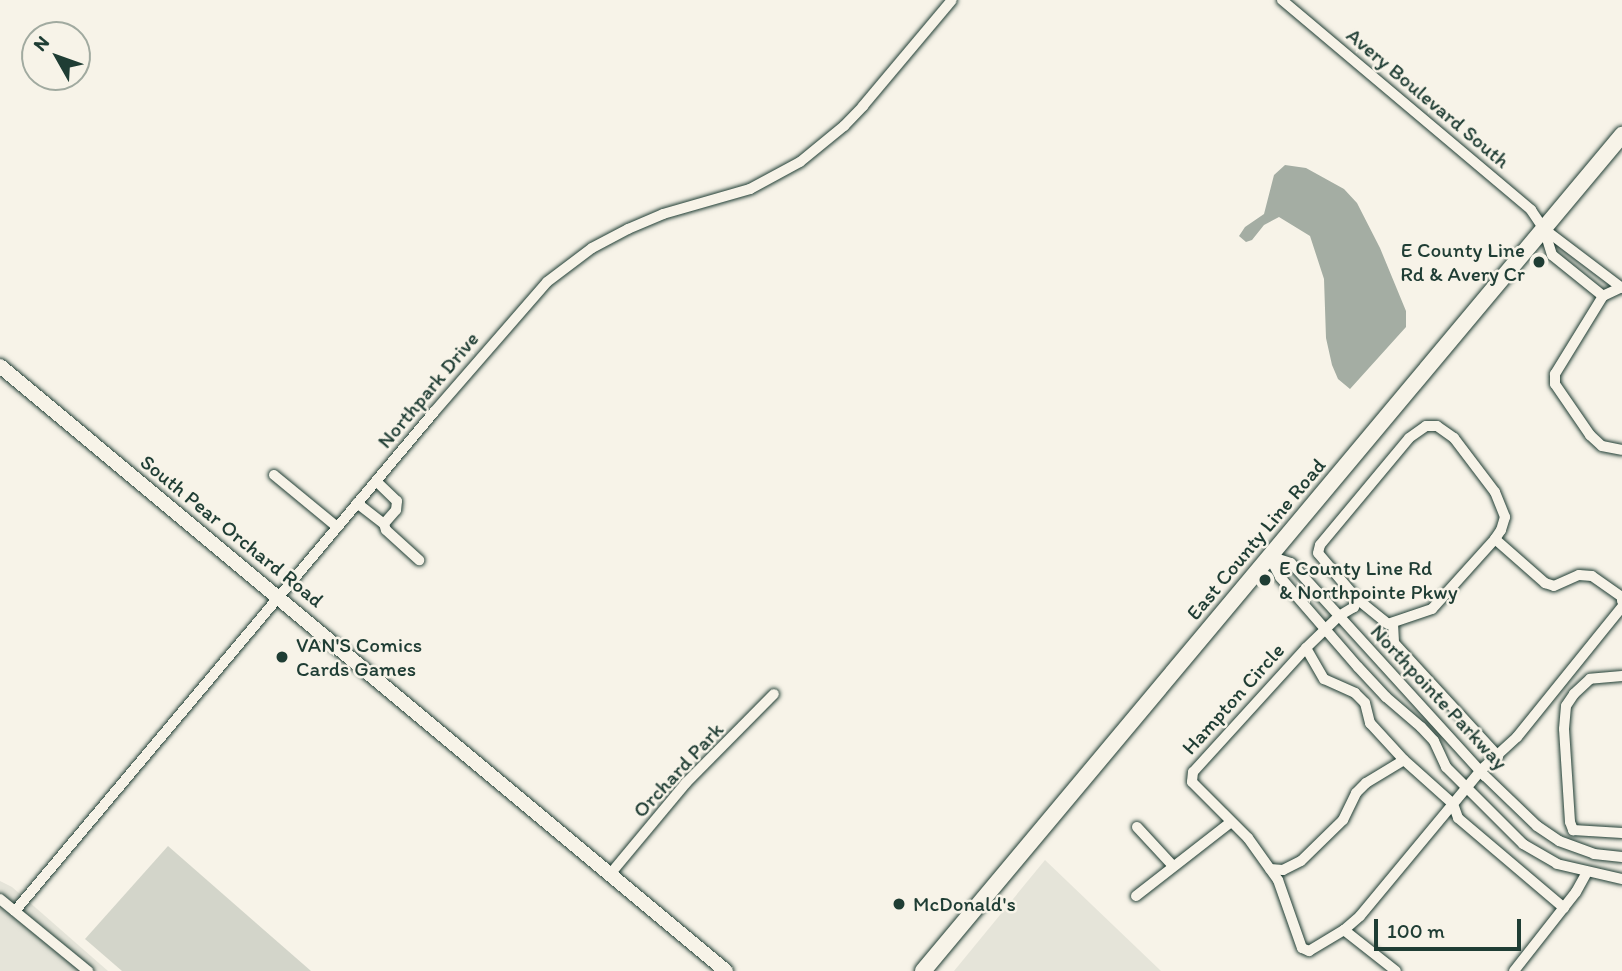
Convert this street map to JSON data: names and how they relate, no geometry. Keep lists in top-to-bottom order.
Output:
{
  "streets": {
    "main road": ["East County Line Road"],
    "street": [
      "Avery Boulevard South",
      "Northpark Drive",
      "South Pear Orchard Road",
      "Northpointe Parkway",
      "Hampton Circle",
      "Orchard Park"
    ]
  },
  "crossings": [
    ["Avery Boulevard South", "East County Line Road"],
    ["Northpark Drive", "South Pear Orchard Road"],
    ["South Pear Orchard Road", "Orchard Park"],
    ["East County Line Road", "Northpointe Parkway"],
    ["Northpointe Parkway", "Hampton Circle"]
  ],
  "places": [
    "E County Line Rd & Avery Cr",
    "E County Line Rd & Northpointe Pkwy",
    "VAN'S Comics Cards Games",
    "McDonald's"
  ],
  "scale_bar": "100 m",
  "north": "top left"
}
